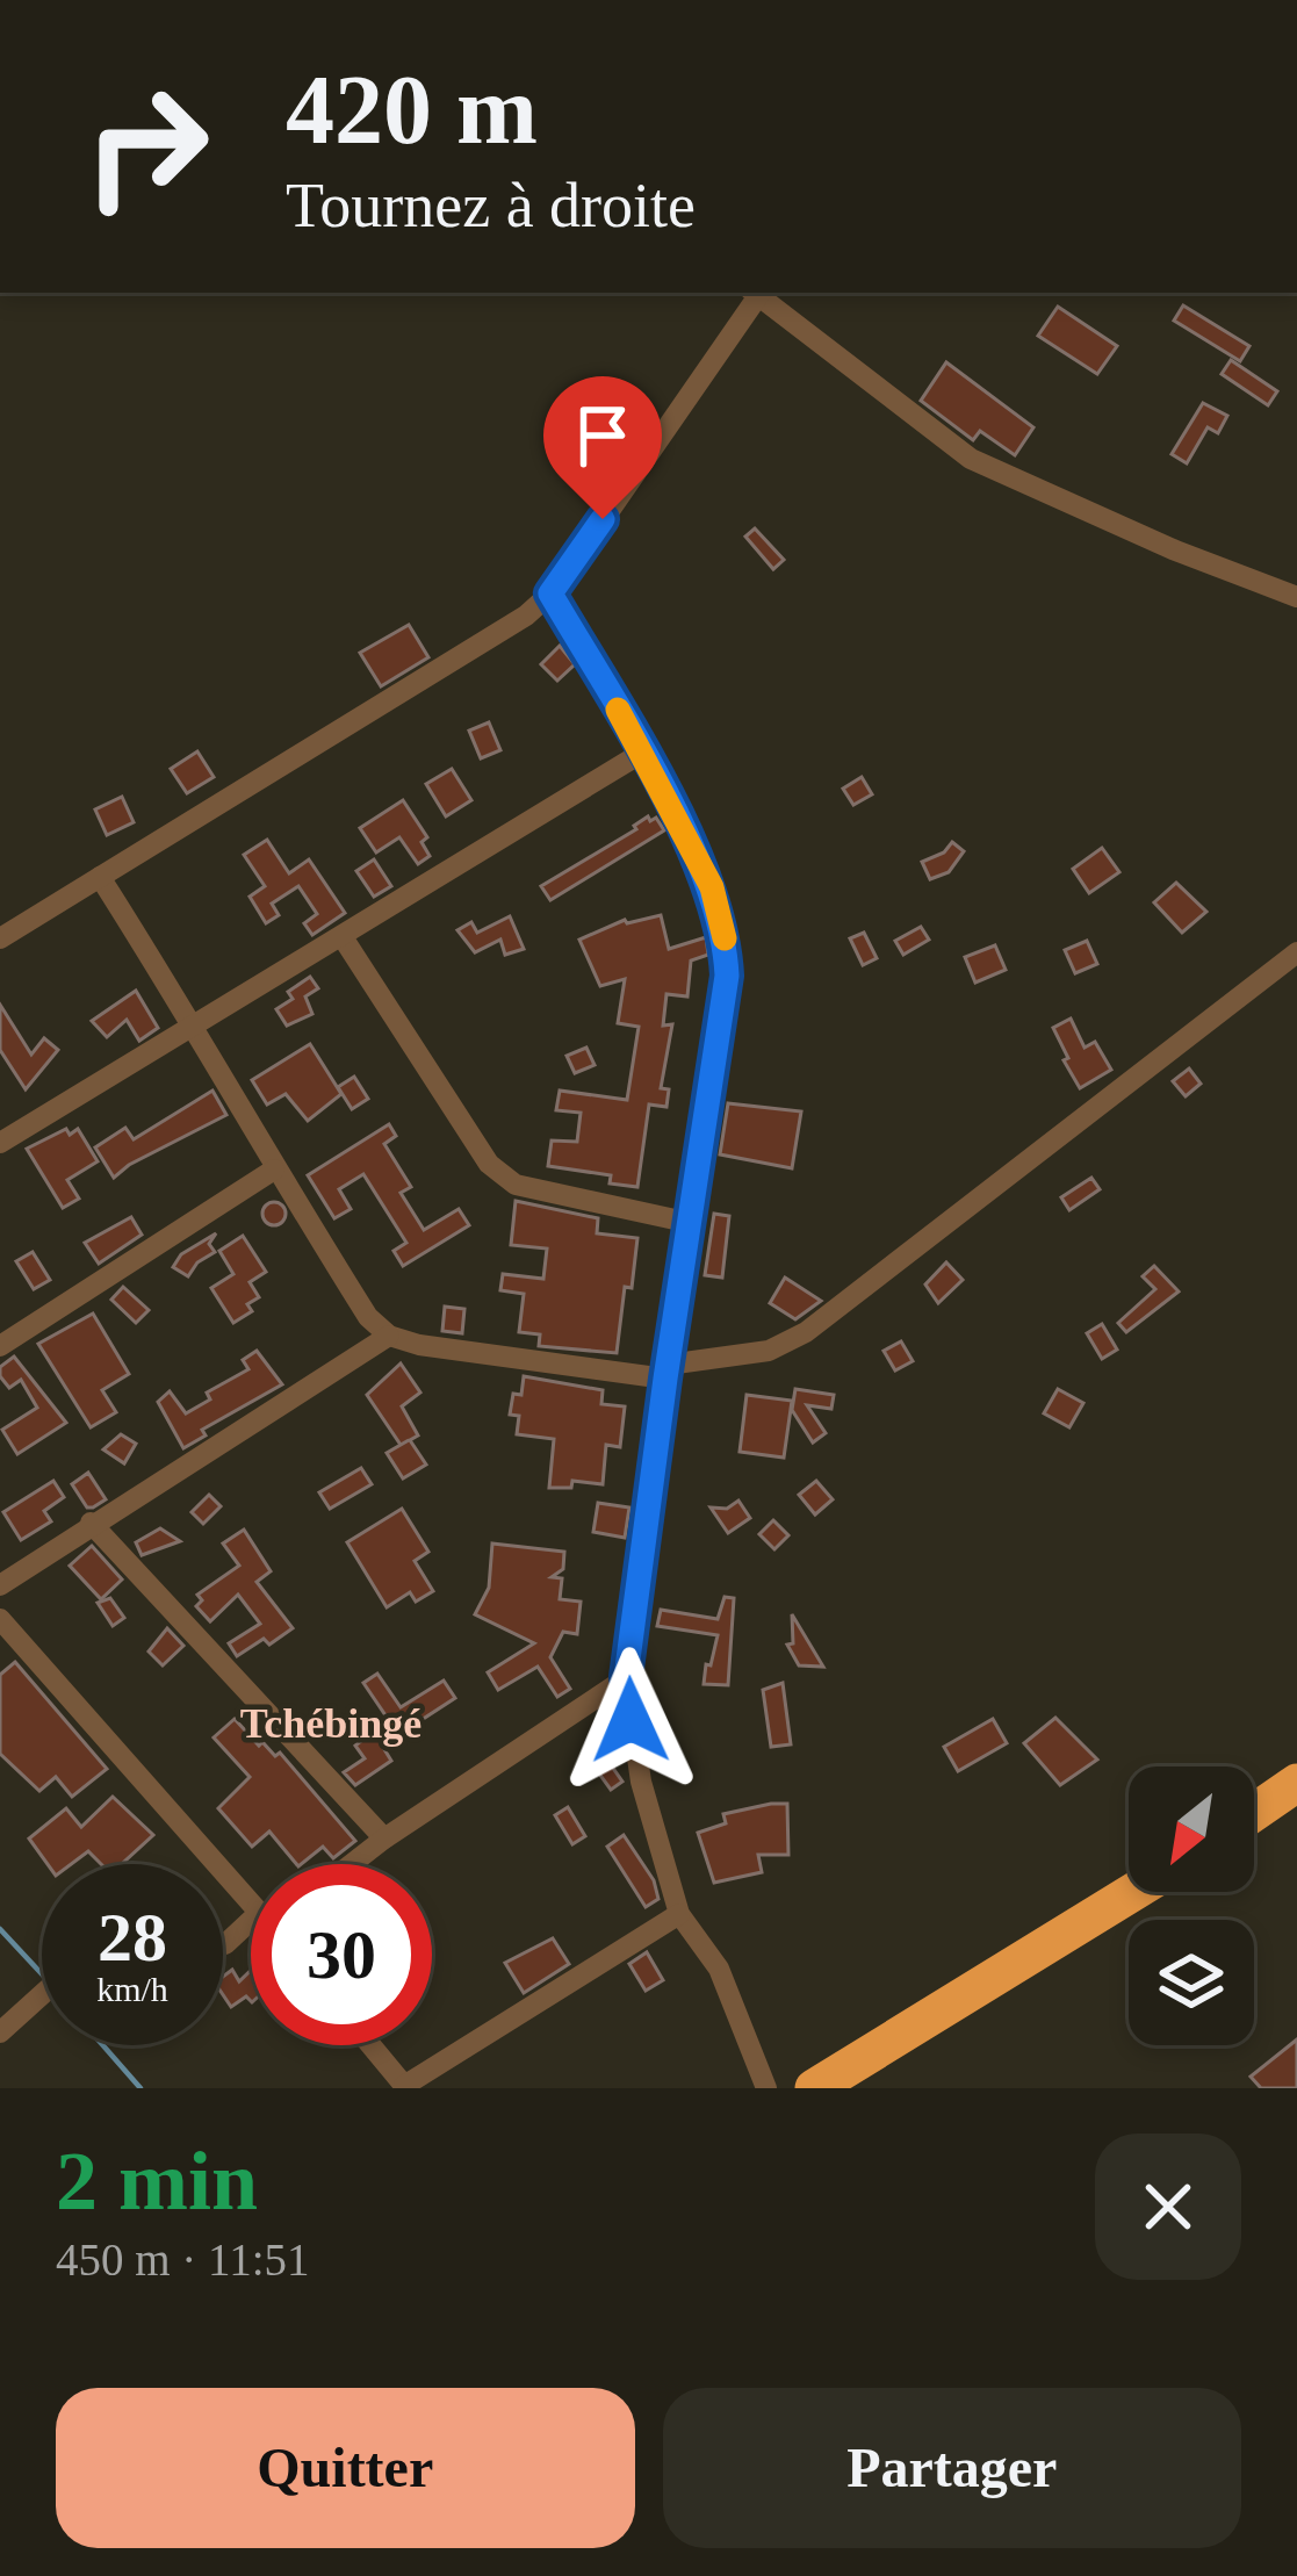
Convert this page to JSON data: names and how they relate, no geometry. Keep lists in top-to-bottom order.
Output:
{
  "districts": ["Tchébingé"],
  "north": "bottom left",
  "page": {
    "turn": ["420 m", "Tournez à droite"],
    "speed": "28 km/h",
    "limit": "30",
    "heading": ["2 min", "450 m · 11:51"],
    "buttons": ["Quitter", "Partager"]
  }
}
